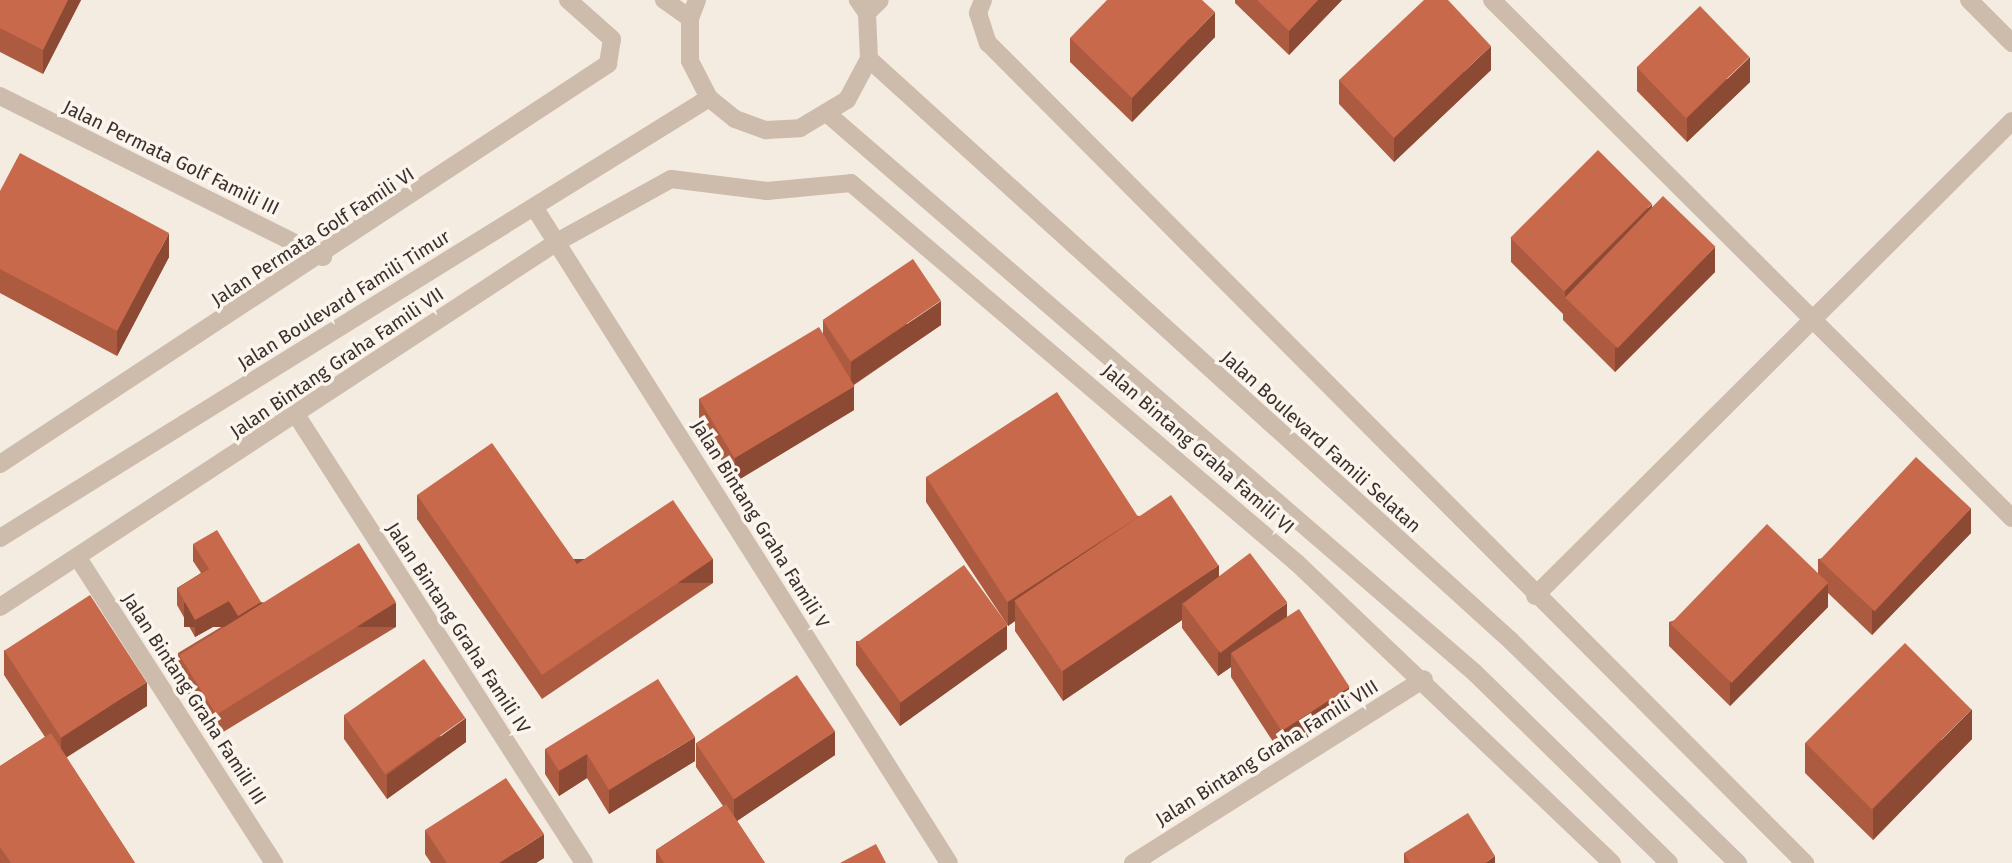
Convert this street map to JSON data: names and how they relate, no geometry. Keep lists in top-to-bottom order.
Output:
{
  "streets": {
    "street": [
      "Jalan Permata Golf Famili III",
      "Jalan Permata Golf Famili VI",
      "Jalan Boulevard Famili Timur",
      "Jalan Bintang Graha Famili VII",
      "Jalan Boulevard Famili Selatan",
      "Jalan Bintang Graha Famili VI",
      "Jalan Bintang Graha Famili V",
      "Jalan Bintang Graha Famili IV",
      "Jalan Bintang Graha Famili III",
      "Jalan Bintang Graha Famili VIII"
    ]
  },
  "crossings": [
    ["Jalan Permata Golf Famili III", "Jalan Permata Golf Famili VI"],
    ["Jalan Boulevard Famili Timur", "Jalan Bintang Graha Famili V"],
    ["Jalan Bintang Graha Famili VII", "Jalan Bintang Graha Famili VI"],
    ["Jalan Bintang Graha Famili VII", "Jalan Bintang Graha Famili V"],
    ["Jalan Bintang Graha Famili VII", "Jalan Bintang Graha Famili IV"],
    ["Jalan Bintang Graha Famili VII", "Jalan Bintang Graha Famili III"],
    ["Jalan Bintang Graha Famili VI", "Jalan Bintang Graha Famili VIII"]
  ]
}
